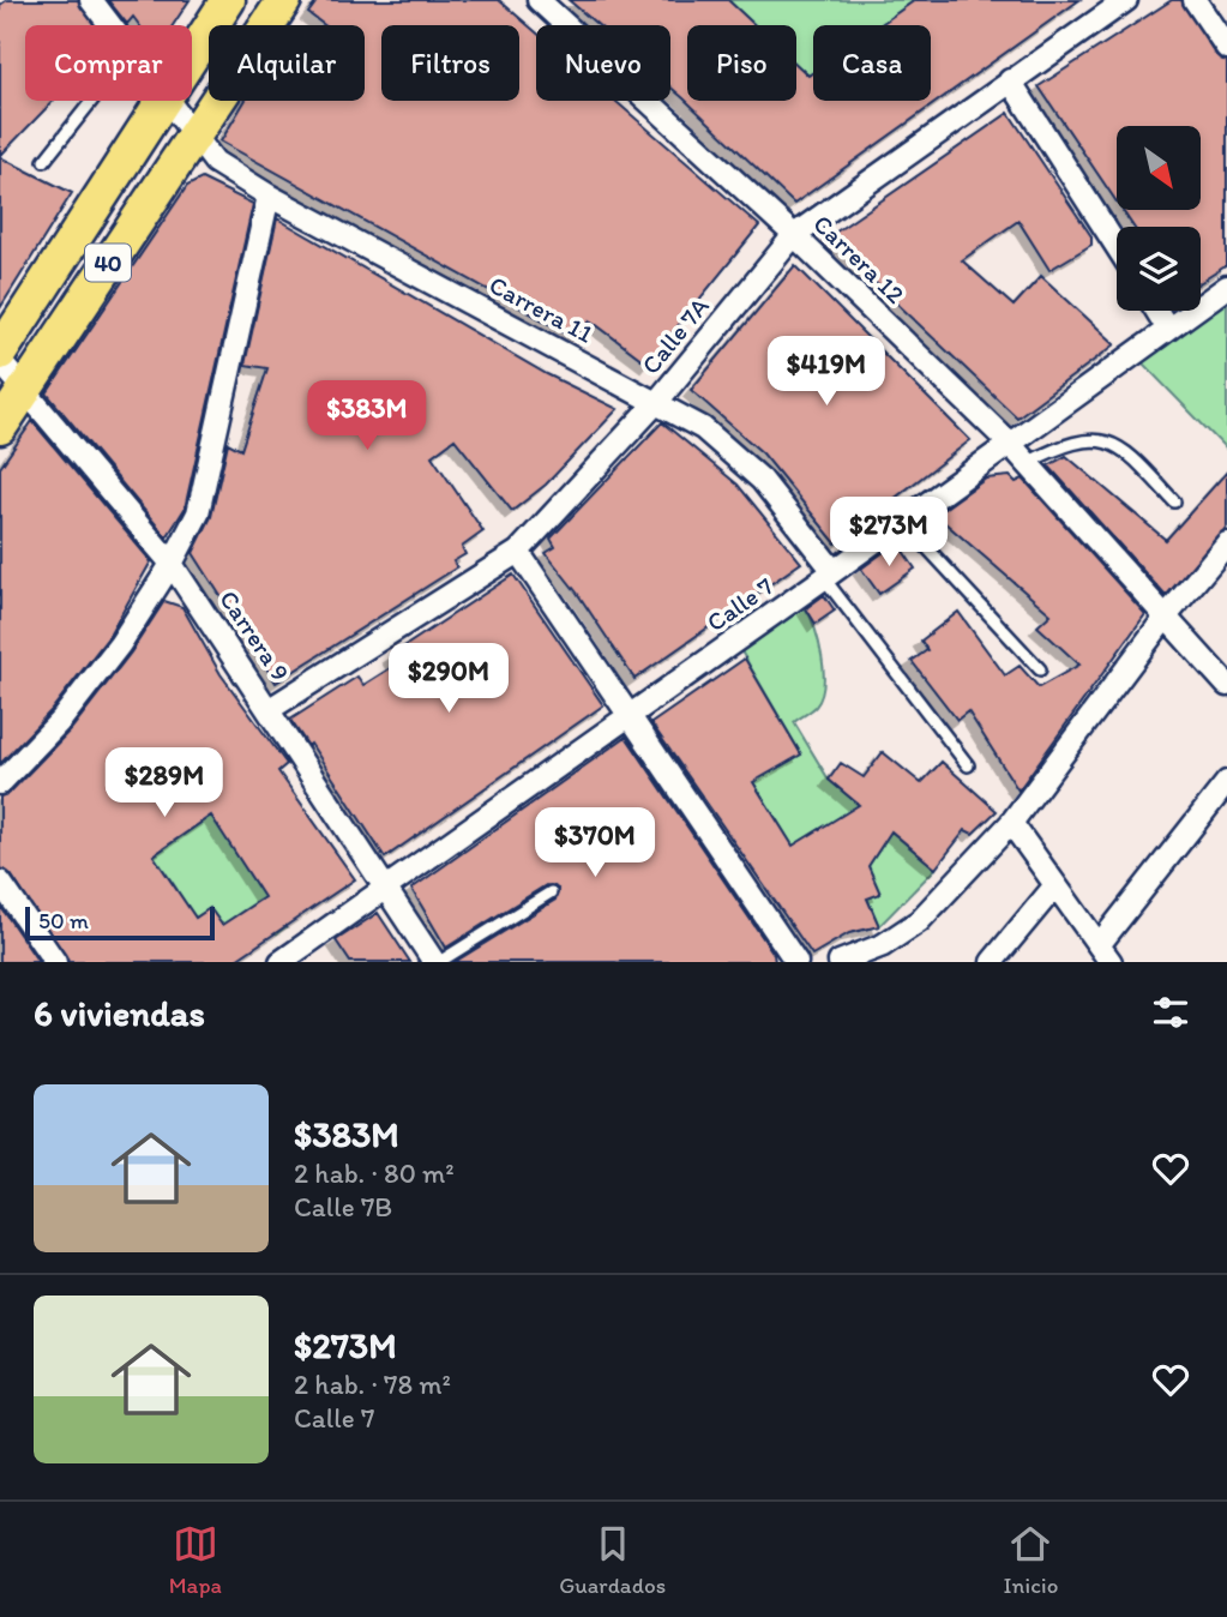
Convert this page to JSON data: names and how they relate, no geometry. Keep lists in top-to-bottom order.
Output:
{
  "streets": {
    "main road": ["40"],
    "street": [
      "Carrera 12",
      "Carrera 11",
      "Calle 7A",
      "Calle 7",
      "Carrera 9"
    ]
  },
  "crossings": [
    ["Carrera 12", "Calle 7A"],
    ["Carrera 12", "Calle 7"],
    ["40", "Carrera 11"],
    ["40", "Carrera 9"],
    ["Carrera 11", "Calle 7A"],
    ["Carrera 11", "Calle 7"],
    ["Calle 7A", "Carrera 9"],
    ["Calle 7", "Carrera 9"]
  ],
  "scale_bar": "50 m",
  "north": "bottom right",
  "page": {
    "chip": [
      "Comprar",
      "Alquilar",
      "Filtros",
      "Nuevo",
      "Piso",
      "Casa"
    ],
    "price": [
      "$419M",
      "$383M",
      "$273M",
      "$290M",
      "$289M",
      "$370M"
    ],
    "scale": "50 m",
    "heading": "6 viviendas",
    "list": [
      {
        "name": "$383M",
        "note": "2 hab. · 80 m² · Calle 7B"
      },
      {
        "name": "$273M",
        "note": "2 hab. · 78 m² · Calle 7"
      }
    ],
    "tabs": ["Mapa", "Guardados", "Inicio"]
  }
}
